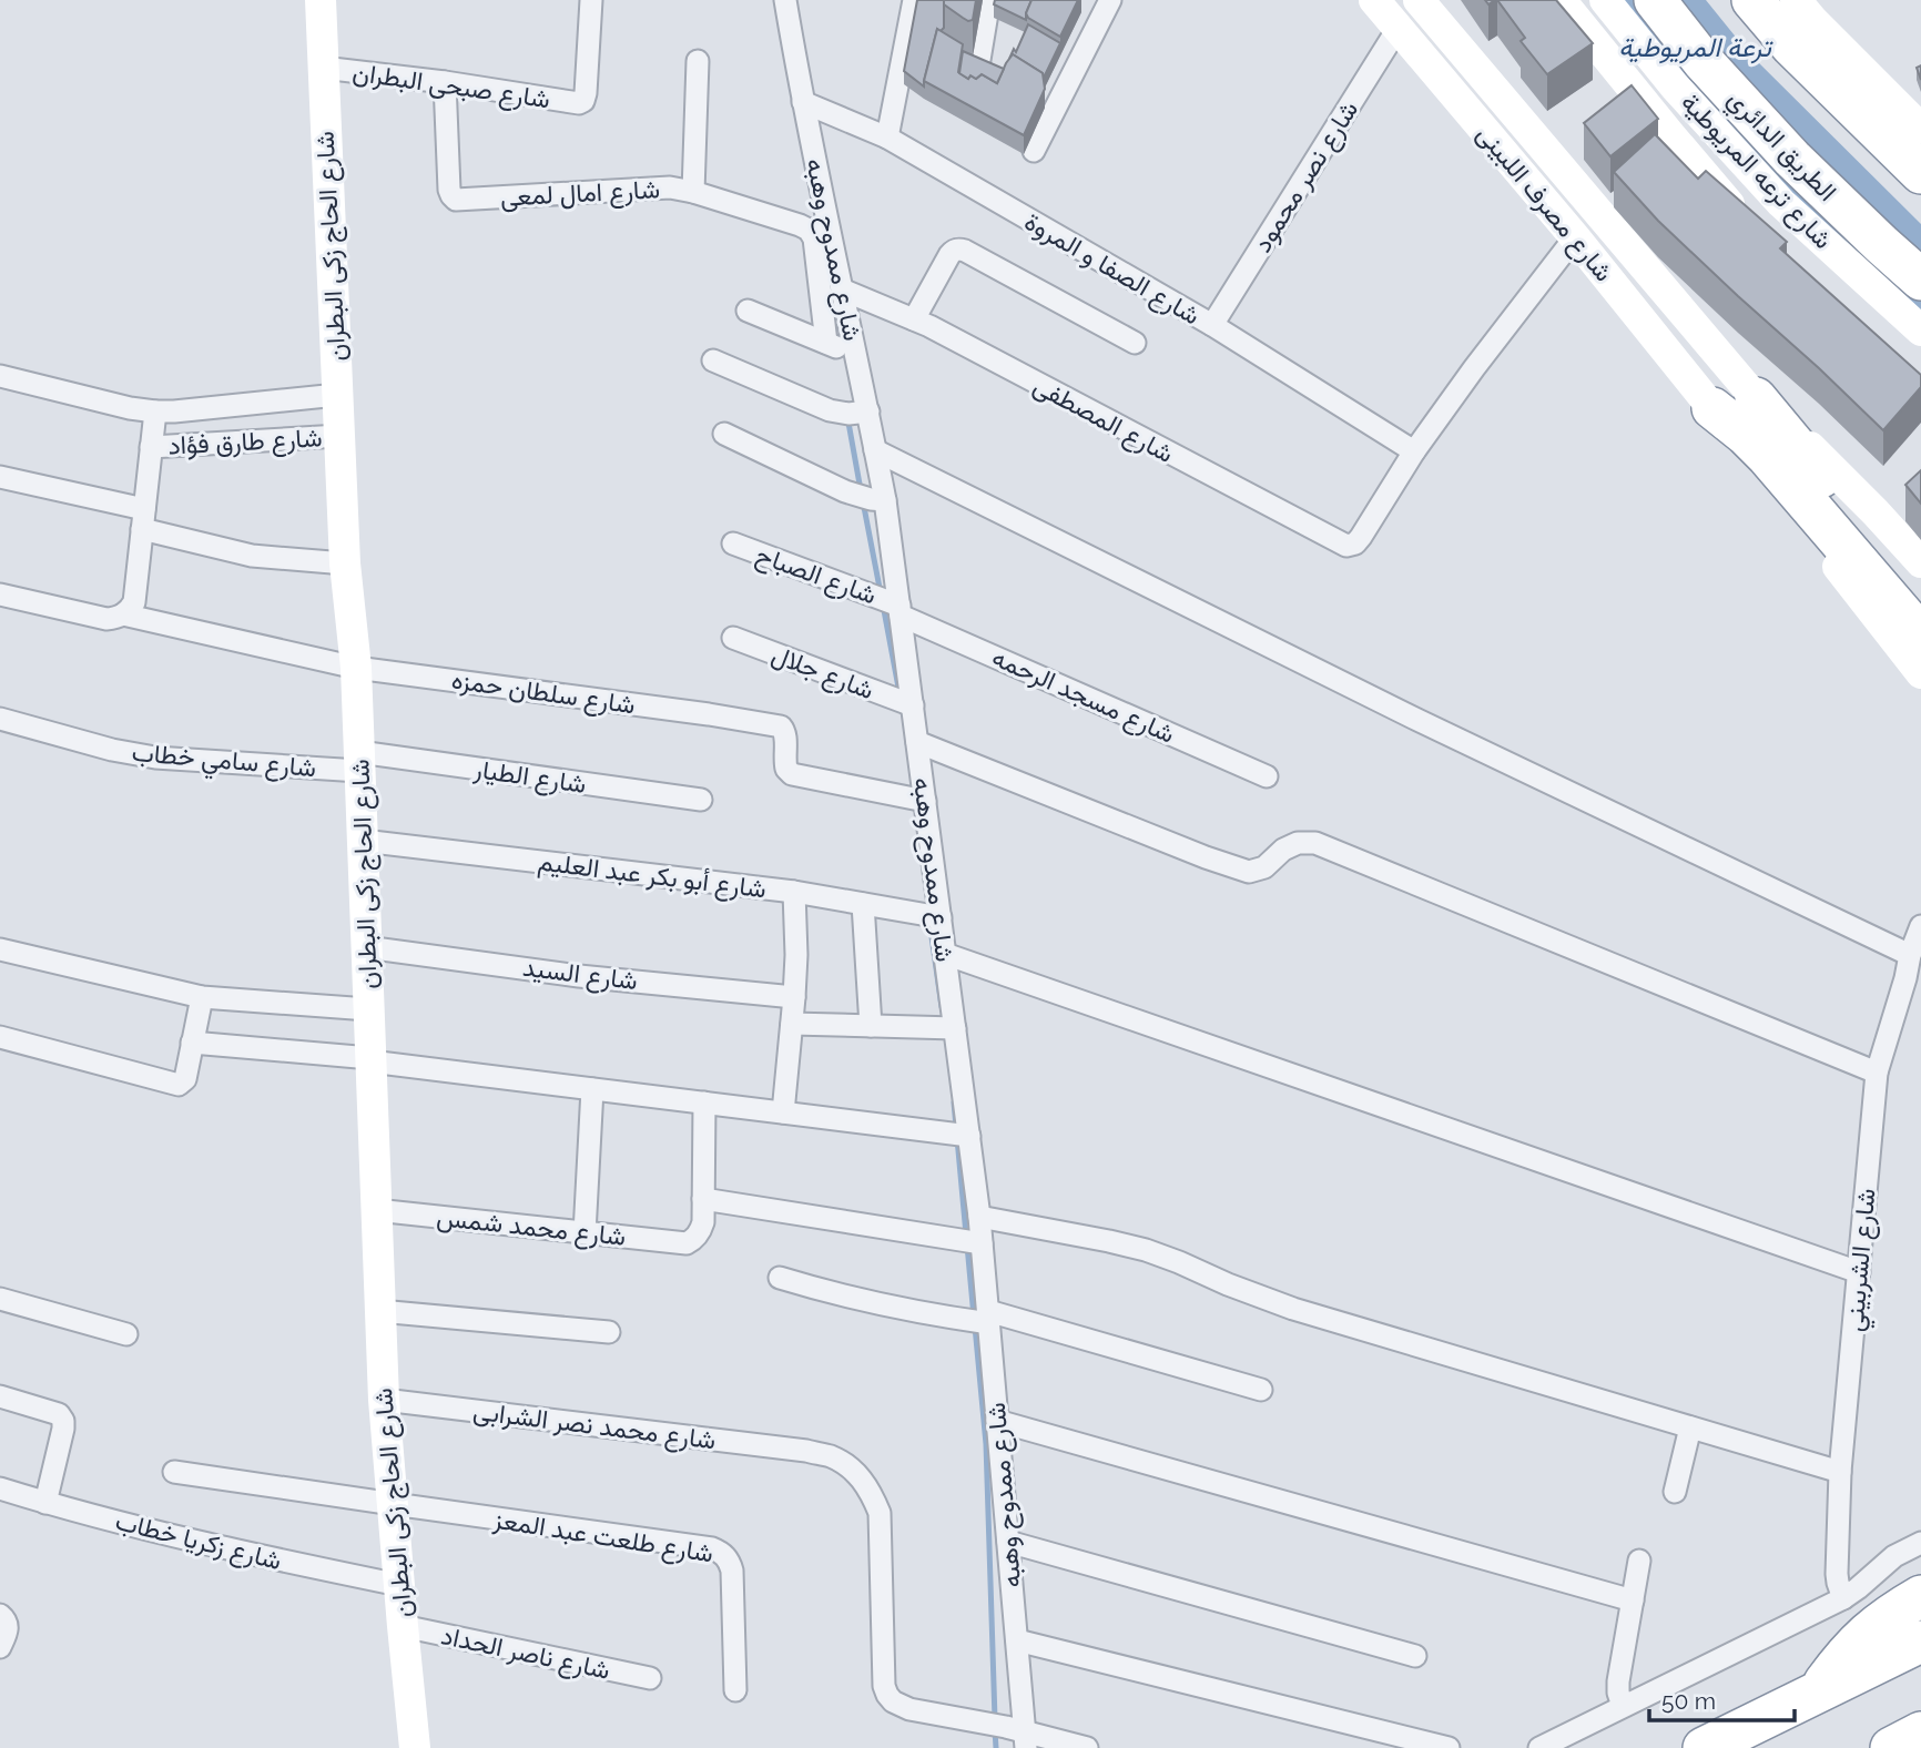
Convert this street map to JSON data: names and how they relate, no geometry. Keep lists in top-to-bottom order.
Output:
{
  "streets": {
    "highway": ["الطريق الدائري"],
    "main road": ["شارع ترعه المريوطية", "شارع مصرف اللبينى", "شارع الحاج زكى البطران"],
    "street": [
      "شارع صبحى البطران",
      "شارع نصر محمود",
      "شارع امال لمعى",
      "شارع ممدوح وهبه",
      "شارع الصفا و المروة",
      "شارع المصطفى",
      "شارع طارق فؤاد",
      "شارع الصباح",
      "شارع جلال",
      "شارع سلطان حمزه",
      "شارع مسجد الرحمه",
      "شارع سامي خطاب",
      "شارع الطيار",
      "شارع أبو بكر عبد العليم",
      "شارع السيد",
      "شارع محمد شمس",
      "شارع الشربيني",
      "شارع محمد نصر الشرابى",
      "شارع طلعت عبد المعز",
      "شارع زكريا خطاب",
      "شارع ناصر الحداد"
    ]
  },
  "crossings": [
    ["شارع صبحى البطران", "شارع امال لمعى"],
    ["شارع صبحى البطران", "شارع الحاج زكى البطران"],
    ["شارع نصر محمود", "شارع مصرف اللبينى"],
    ["شارع نصر محمود", "شارع الصفا و المروة"],
    ["شارع الحاج زكى البطران", "شارع طارق فؤاد"],
    ["شارع الحاج زكى البطران", "شارع سلطان حمزه"],
    ["شارع الحاج زكى البطران", "شارع سامي خطاب"],
    ["شارع الحاج زكى البطران", "شارع الطيار"],
    ["شارع الحاج زكى البطران", "شارع أبو بكر عبد العليم"],
    ["شارع الحاج زكى البطران", "شارع السيد"],
    ["شارع الحاج زكى البطران", "شارع محمد شمس"],
    ["شارع الحاج زكى البطران", "شارع محمد نصر الشرابى"],
    ["شارع الحاج زكى البطران", "شارع طلعت عبد المعز"],
    ["شارع الحاج زكى البطران", "شارع زكريا خطاب"],
    ["شارع الحاج زكى البطران", "شارع ناصر الحداد"],
    ["شارع ممدوح وهبه", "شارع الصفا و المروة"],
    ["شارع ممدوح وهبه", "شارع المصطفى"],
    ["شارع ممدوح وهبه", "شارع الصباح"],
    ["شارع ممدوح وهبه", "شارع جلال"],
    ["شارع ممدوح وهبه", "شارع سلطان حمزه"],
    ["شارع ممدوح وهبه", "شارع مسجد الرحمه"],
    ["شارع ممدوح وهبه", "شارع أبو بكر عبد العليم"],
    ["شارع ممدوح وهبه", "شارع محمد نصر الشرابى"],
    ["شارع الصفا و المروة", "شارع المصطفى"],
    ["شارع الصباح", "شارع مسجد الرحمه"],
    ["شارع سامي خطاب", "شارع الطيار"]
  ],
  "water": ["ترعة المريوطية"],
  "scale_bar": "50 m"
}
